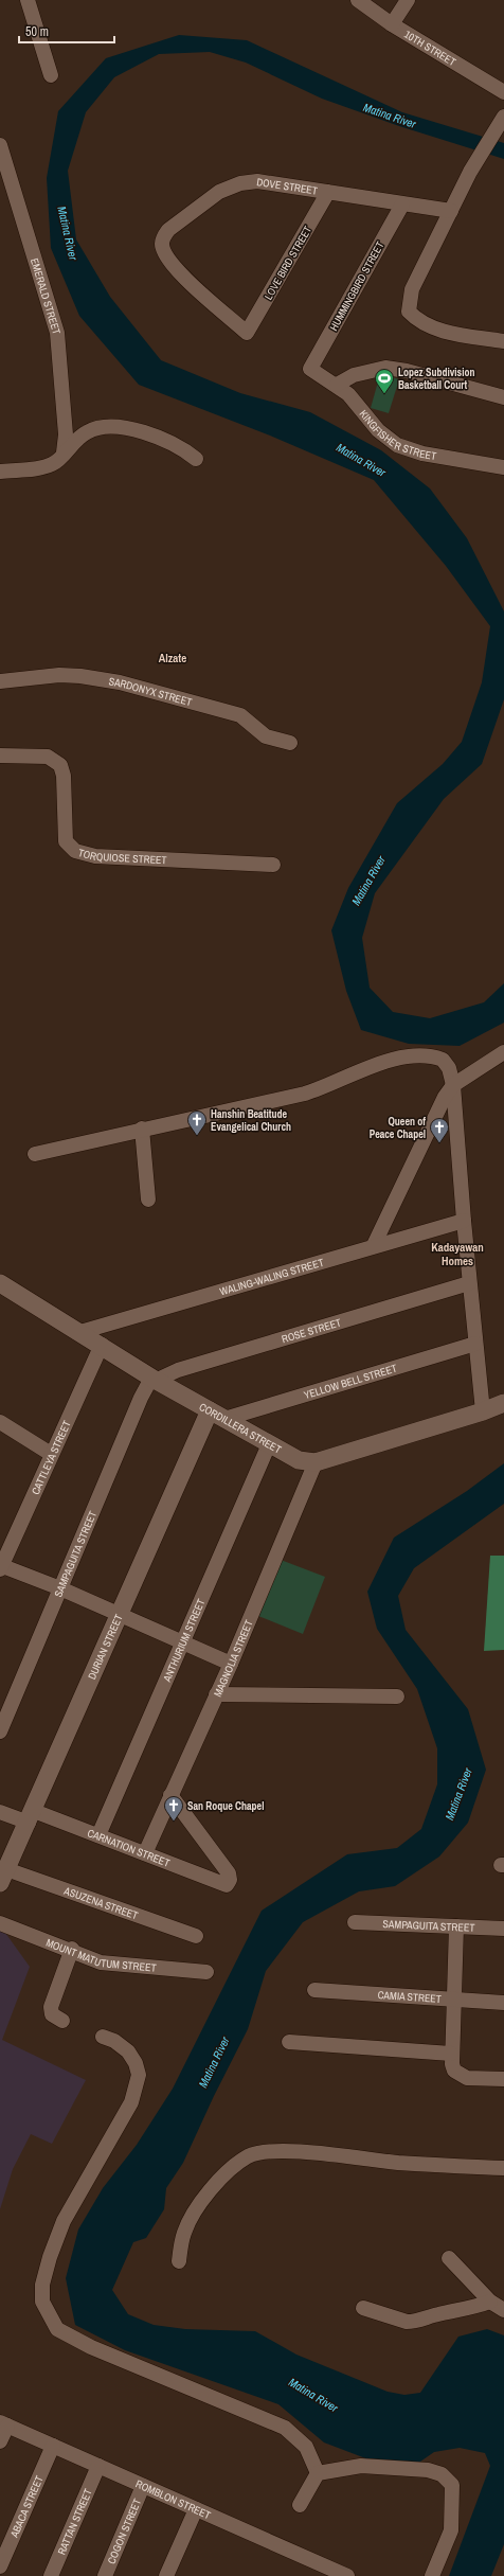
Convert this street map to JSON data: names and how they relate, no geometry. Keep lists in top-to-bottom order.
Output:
{
  "streets": {
    "street": [
      "10TH STREET",
      "DOVE STREET",
      "LOVE BIRD STREET",
      "HUMMINGBIRD STREET",
      "EMERALD STREET",
      "KINGFISHER STREET",
      "SARDONYX STREET",
      "TORQUIOSE STREET",
      "WALING-WALING STREET",
      "ROSE STREET",
      "YELLOW BELL STREET",
      "CORDILLERA STREET",
      "CATTLEYA STREET",
      "SAMPAGUITA STREET",
      "ANTHURIUM STREET",
      "DURIAN STREET",
      "MAGNOLIA STREET",
      "CARNATION STREET",
      "ASUZENA STREET",
      "MOUNT MATUTUM STREET",
      "CAMIA STREET",
      "ROMBLON STREET",
      "ABACA STREET",
      "RATTAN STREET",
      "COGON STREET"
    ]
  },
  "crossings": [
    ["DOVE STREET", "LOVE BIRD STREET"],
    ["DOVE STREET", "HUMMINGBIRD STREET"],
    ["HUMMINGBIRD STREET", "KINGFISHER STREET"],
    ["WALING-WALING STREET", "CORDILLERA STREET"],
    ["ROSE STREET", "CORDILLERA STREET"],
    ["ROSE STREET", "SAMPAGUITA STREET"],
    ["YELLOW BELL STREET", "CORDILLERA STREET"],
    ["YELLOW BELL STREET", "DURIAN STREET"],
    ["CORDILLERA STREET", "CATTLEYA STREET"],
    ["CORDILLERA STREET", "SAMPAGUITA STREET"],
    ["CORDILLERA STREET", "ANTHURIUM STREET"],
    ["CORDILLERA STREET", "DURIAN STREET"],
    ["CORDILLERA STREET", "MAGNOLIA STREET"],
    ["ANTHURIUM STREET", "CARNATION STREET"],
    ["DURIAN STREET", "CARNATION STREET"],
    ["DURIAN STREET", "ASUZENA STREET"],
    ["MAGNOLIA STREET", "CARNATION STREET"],
    ["ROMBLON STREET", "ABACA STREET"],
    ["ROMBLON STREET", "RATTAN STREET"],
    ["ROMBLON STREET", "COGON STREET"]
  ],
  "districts": ["Alzate", "Kadayawan Homes"],
  "water": ["Matina River"],
  "places": {
    "sports": ["Lopez Subdivision Basketball Court"],
    "church": ["Hanshin Beatitude Evangelical Church", "Queen of Peace Chapel", "San Roque Chapel"]
  },
  "scale_bar": "50 m"
}
